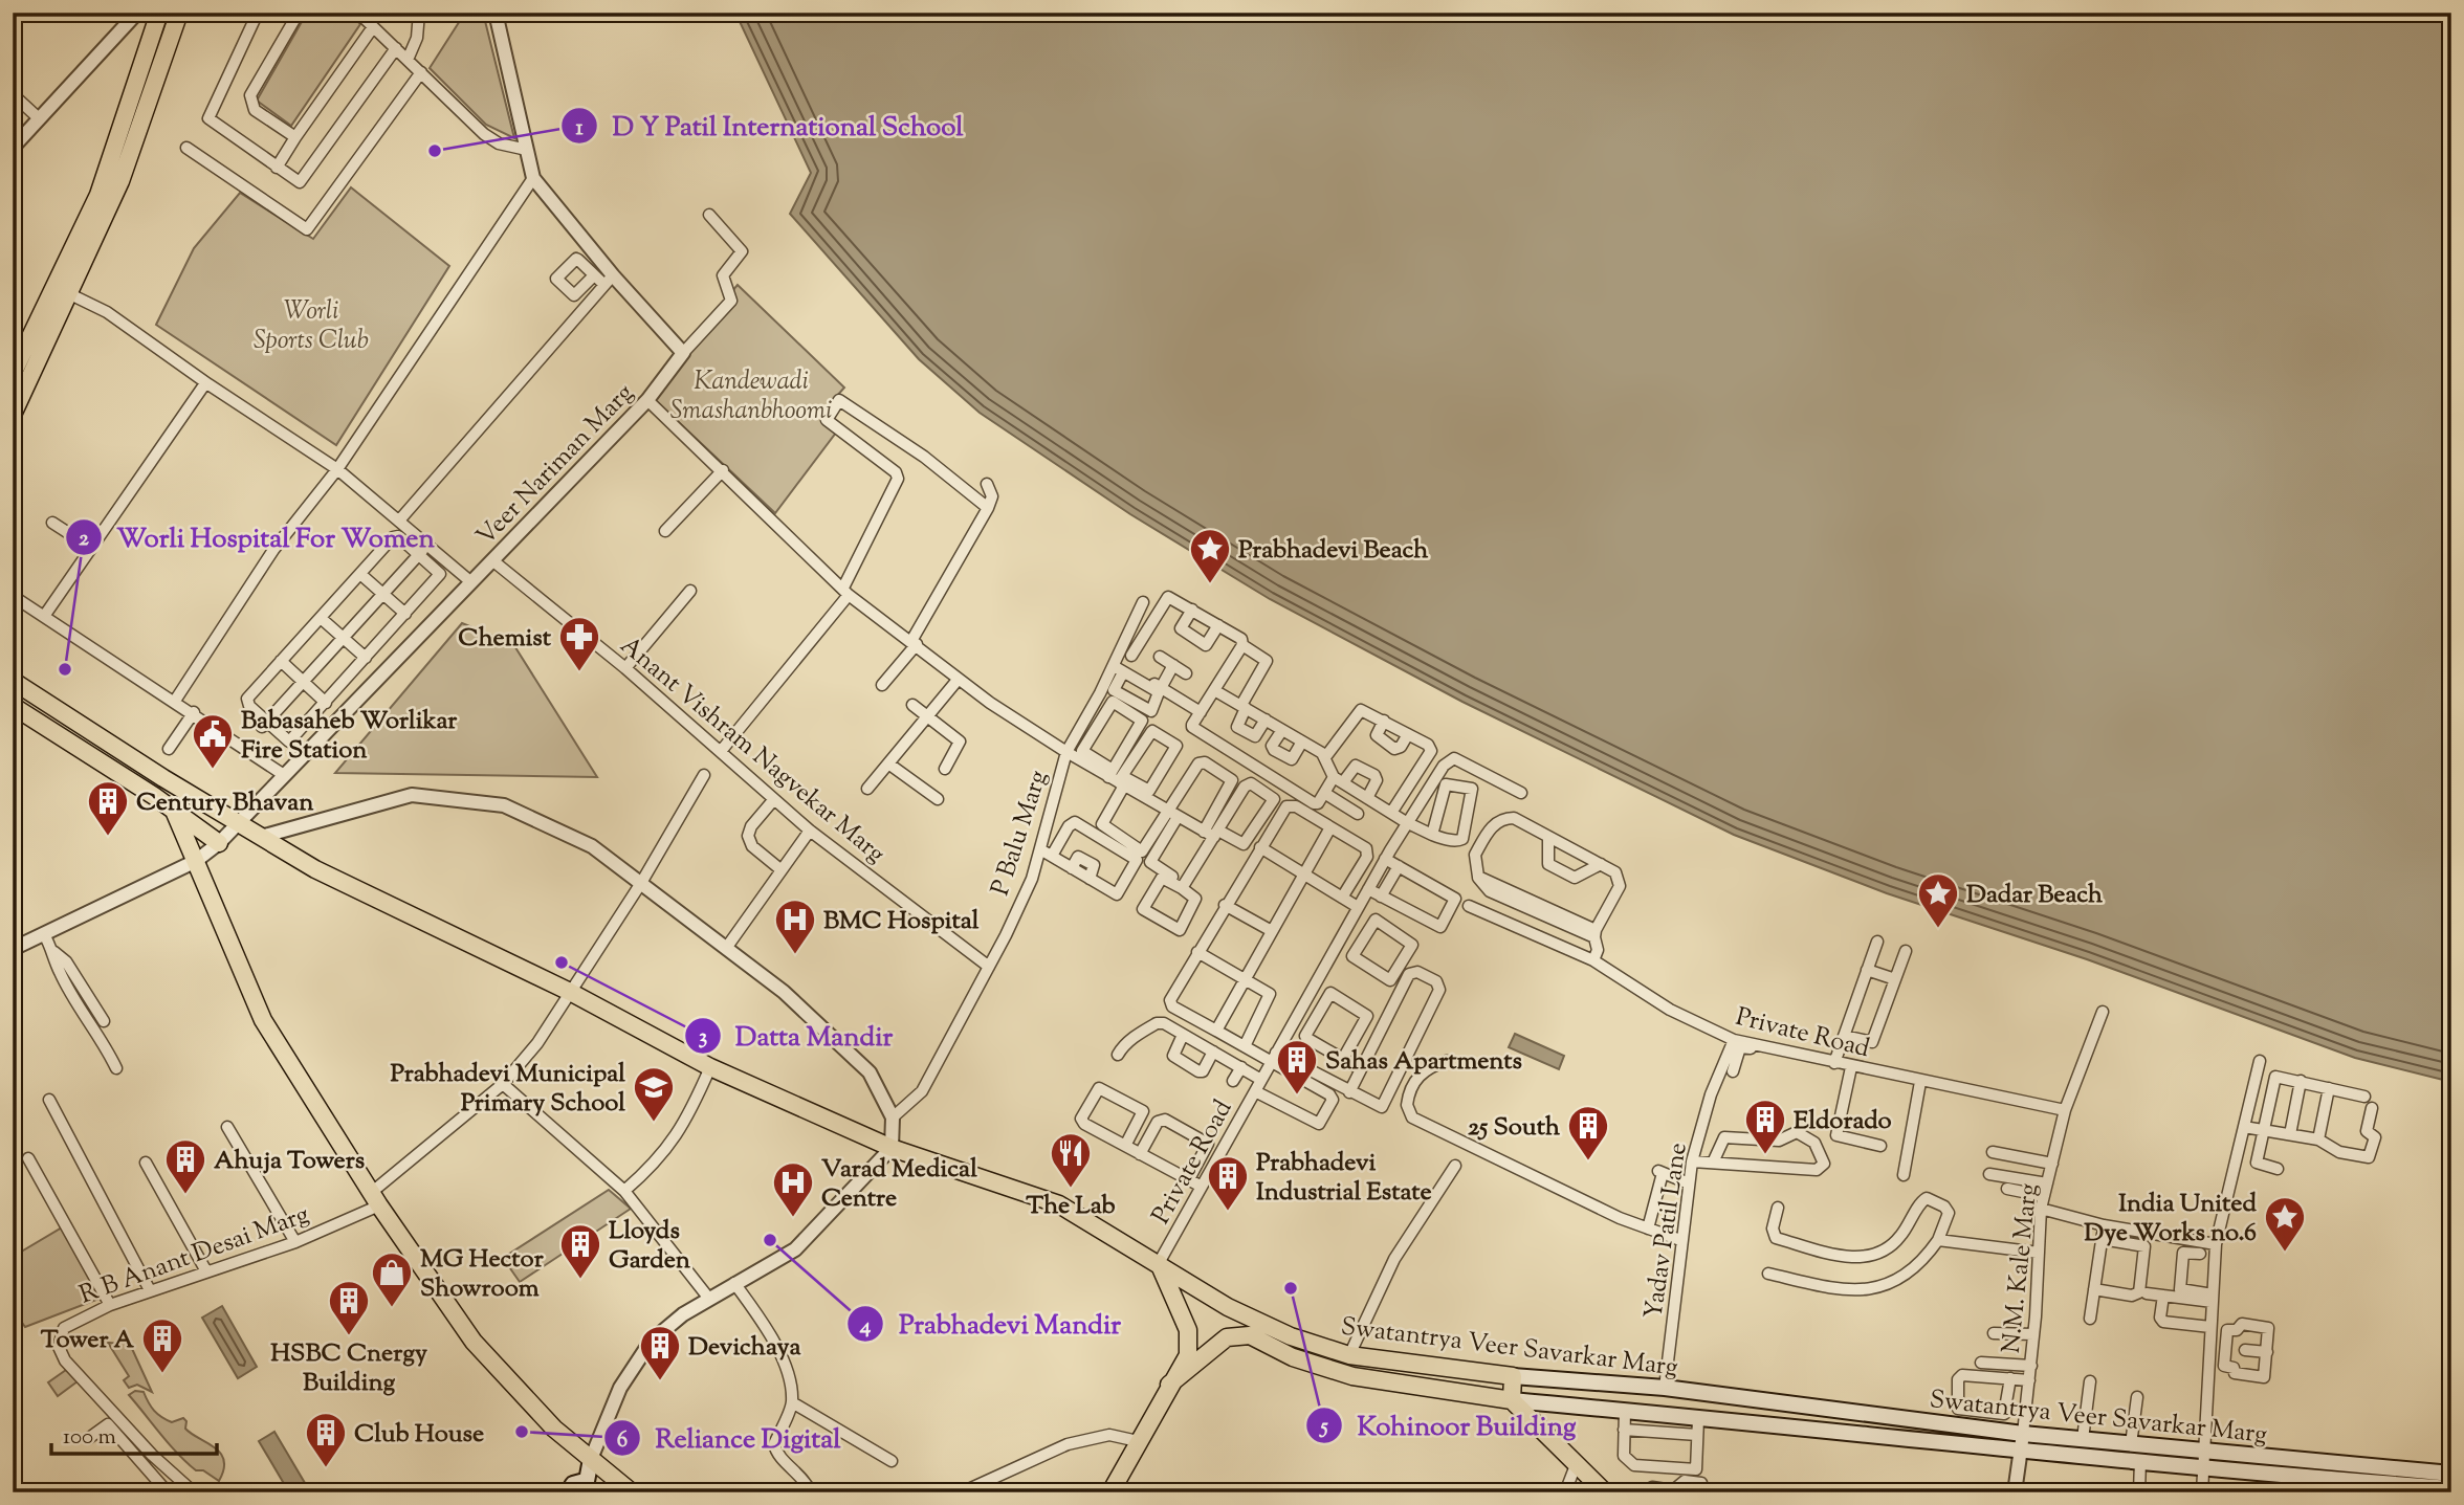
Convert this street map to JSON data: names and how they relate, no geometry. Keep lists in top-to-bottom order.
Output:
{
  "streets": {
    "main road": ["Swatantrya Veer Savarkar Marg"],
    "street": [
      "Veer Nariman Marg",
      "Anant Vishram Nagvekar Marg",
      "P Balu Marg",
      "Private Road",
      "Yadav Patil Lane",
      "R B Anant Desai Marg",
      "N.M. Kale Marg"
    ]
  },
  "crossings": [
    ["Veer Nariman Marg", "Anant Vishram Nagvekar Marg"],
    ["Veer Nariman Marg", "Swatantrya Veer Savarkar Marg"],
    ["Anant Vishram Nagvekar Marg", "P Balu Marg"],
    ["Private Road", "Yadav Patil Lane"],
    ["Private Road", "N.M. Kale Marg"],
    ["Private Road", "Swatantrya Veer Savarkar Marg"],
    ["Yadav Patil Lane", "Swatantrya Veer Savarkar Marg"],
    ["R B Anant Desai Marg", "Swatantrya Veer Savarkar Marg"],
    ["N.M. Kale Marg", "Swatantrya Veer Savarkar Marg"]
  ],
  "parks": ["Worli Sports Club", "Kandewadi Smashanbhoomi"],
  "places": {
    "other": [
      "D Y Patil International School",
      "Worli Hospital For Women",
      "Datta Mandir",
      "Prabhadevi Mandir",
      "Kohinoor Building",
      "Reliance Digital"
    ],
    "place": ["Prabhadevi Beach", "Dadar Beach", "India United Dye Works no.6"],
    "pharmacy": ["Chemist"],
    "public building": ["Babasaheb Worlikar Fire Station"],
    "building": [
      "Century Bhavan",
      "Sahas Apartments",
      "Eldorado",
      "25 South",
      "Ahuja Towers",
      "Prabhadevi Industrial Estate",
      "Lloyds Garden",
      "HSBC Cnergy Building",
      "Tower A",
      "Devichaya",
      "Club House"
    ],
    "hospital": ["BMC Hospital", "Varad Medical Centre"],
    "school or university": ["Prabhadevi Municipal Primary School"],
    "restaurant": ["The Lab"],
    "shop": ["MG Hector Showroom"]
  },
  "scale_bar": "100 m"
}
